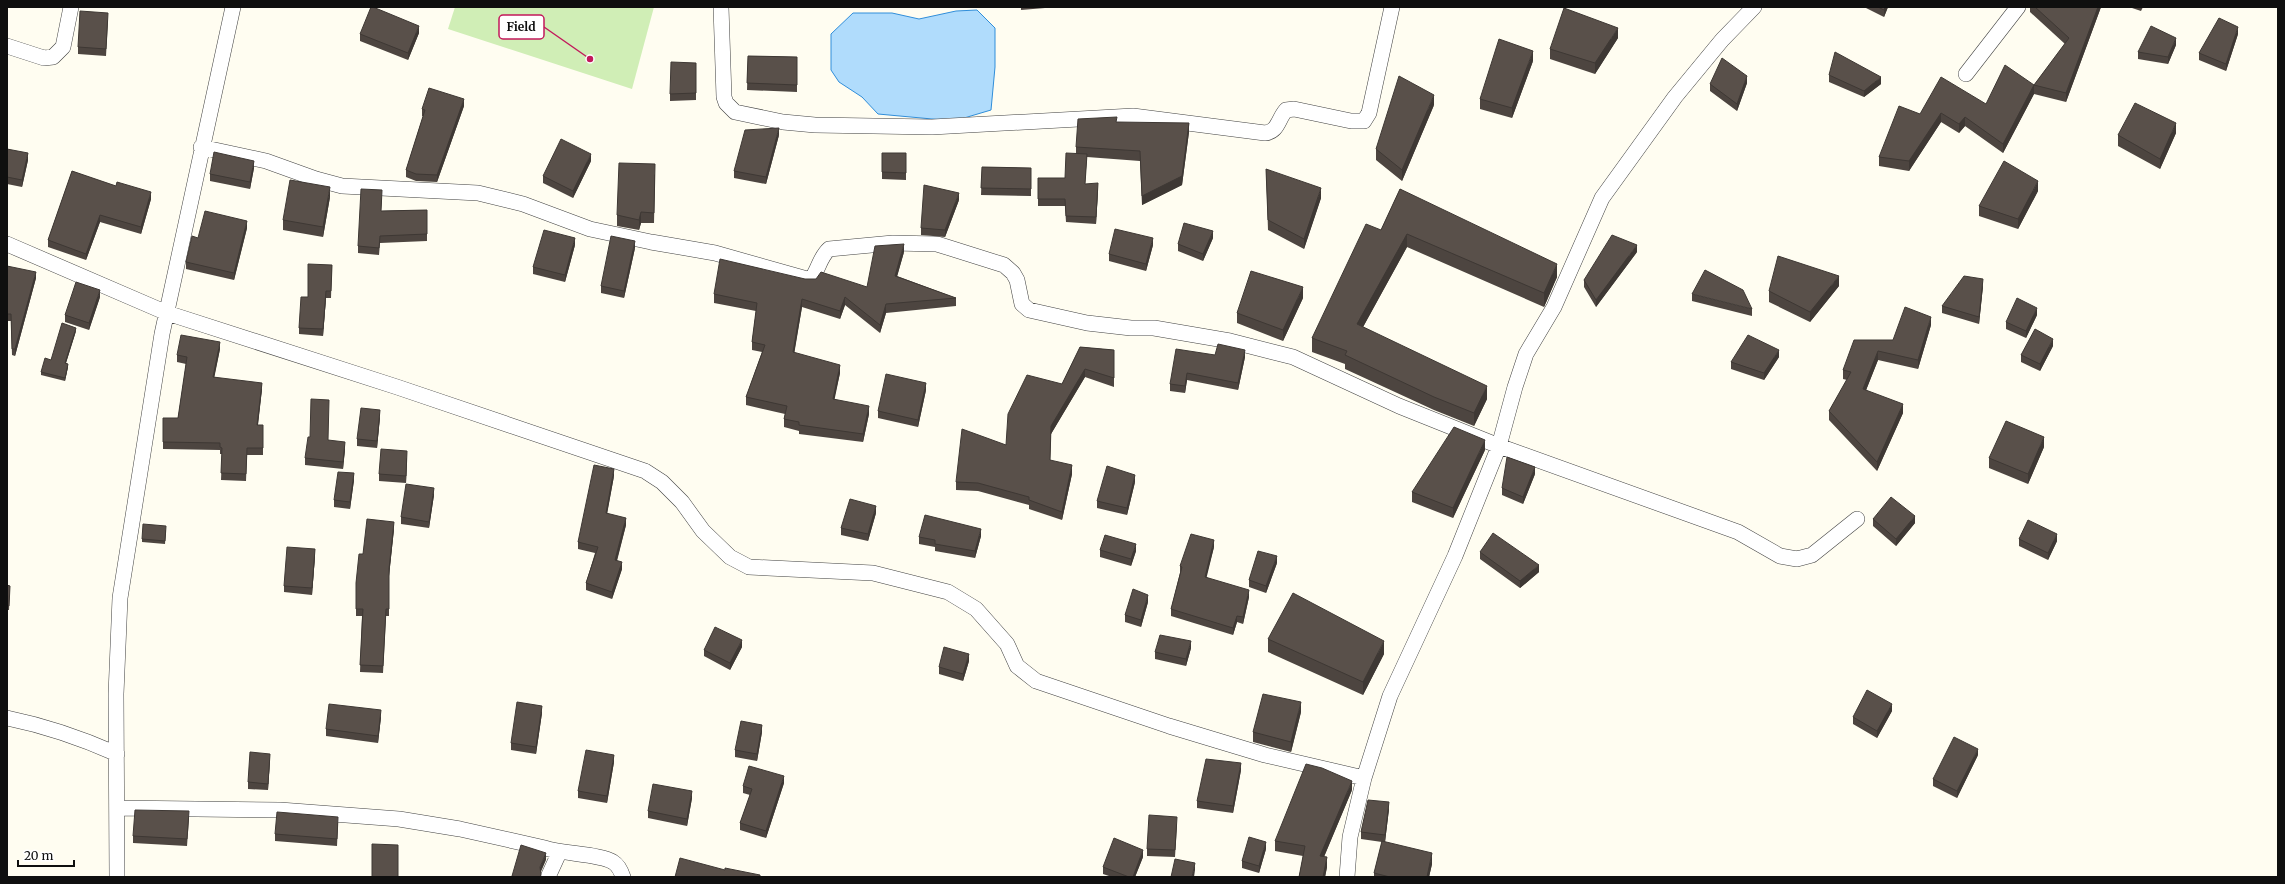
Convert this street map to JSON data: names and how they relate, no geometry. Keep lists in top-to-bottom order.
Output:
{
  "places": ["Field"],
  "scale_bar": "20 m"
}
